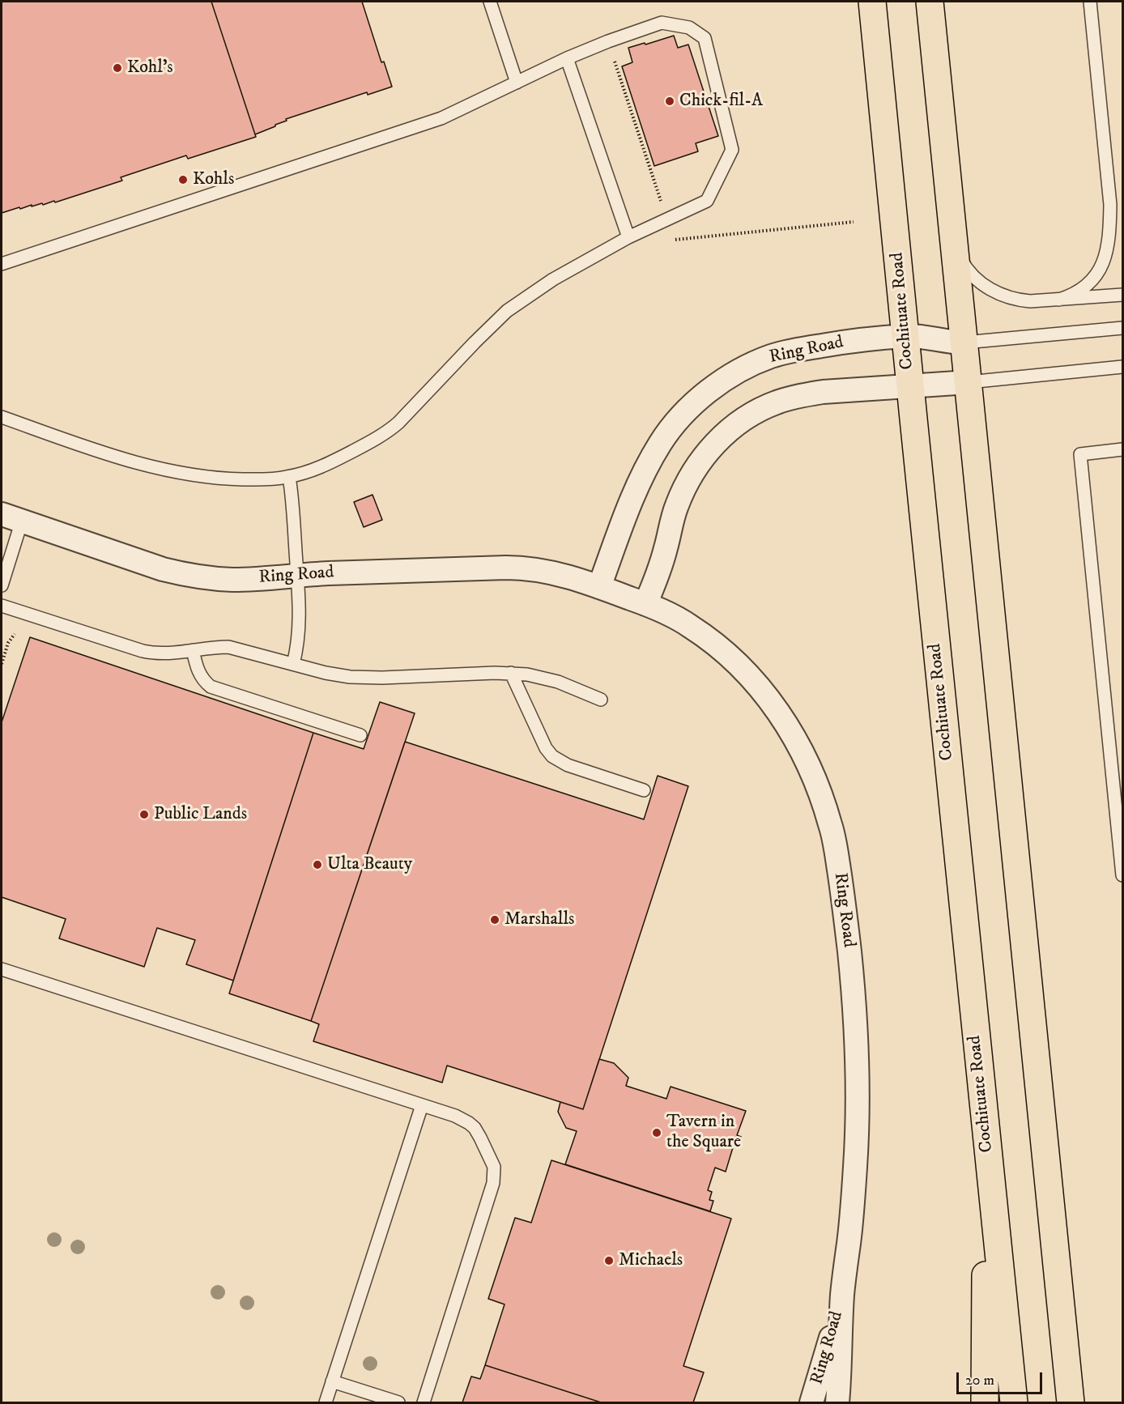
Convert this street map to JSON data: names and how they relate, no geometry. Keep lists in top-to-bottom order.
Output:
{
  "streets": {
    "main road": ["Cochituate Road"],
    "street": ["Ring Road"]
  },
  "crossings": [
    ["Cochituate Road", "Ring Road"]
  ],
  "places": [
    "Kohl's",
    "Chick-fil-A",
    "Kohls",
    "Public Lands",
    "Ulta Beauty",
    "Marshalls",
    "Tavern in the Square",
    "Michaels"
  ],
  "scale_bar": "20 m"
}
